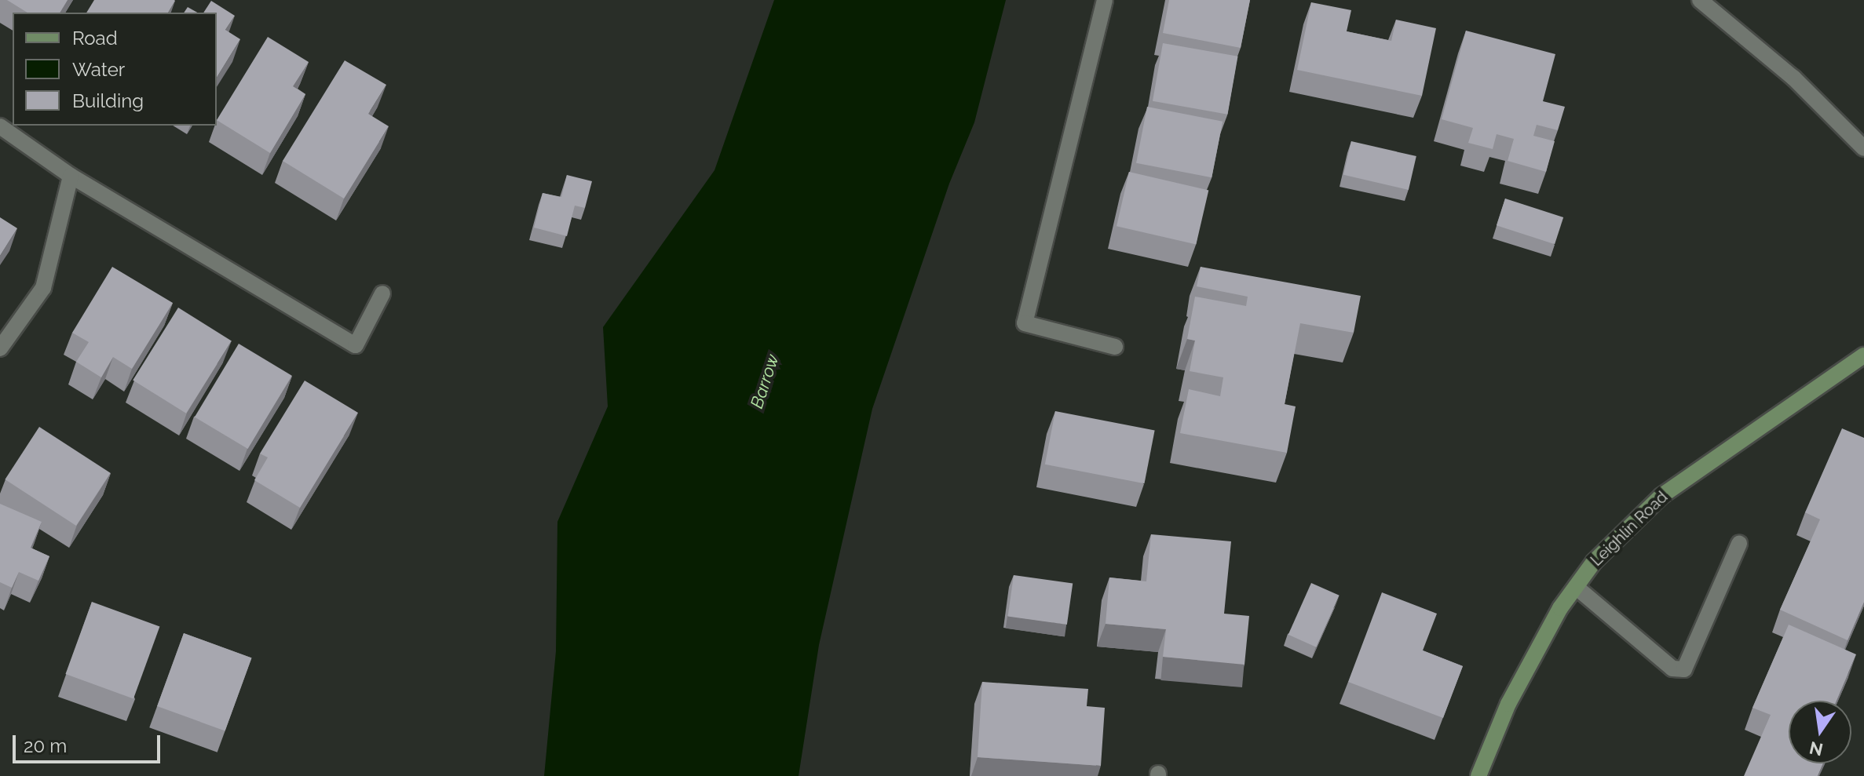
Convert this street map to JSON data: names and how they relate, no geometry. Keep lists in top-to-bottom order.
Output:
{
  "streets": {
    "street": ["Leighlin Road"]
  },
  "water": ["Barrow"],
  "legend": ["Road", "Water", "Building"],
  "scale_bar": "20 m",
  "north": "bottom"
}
